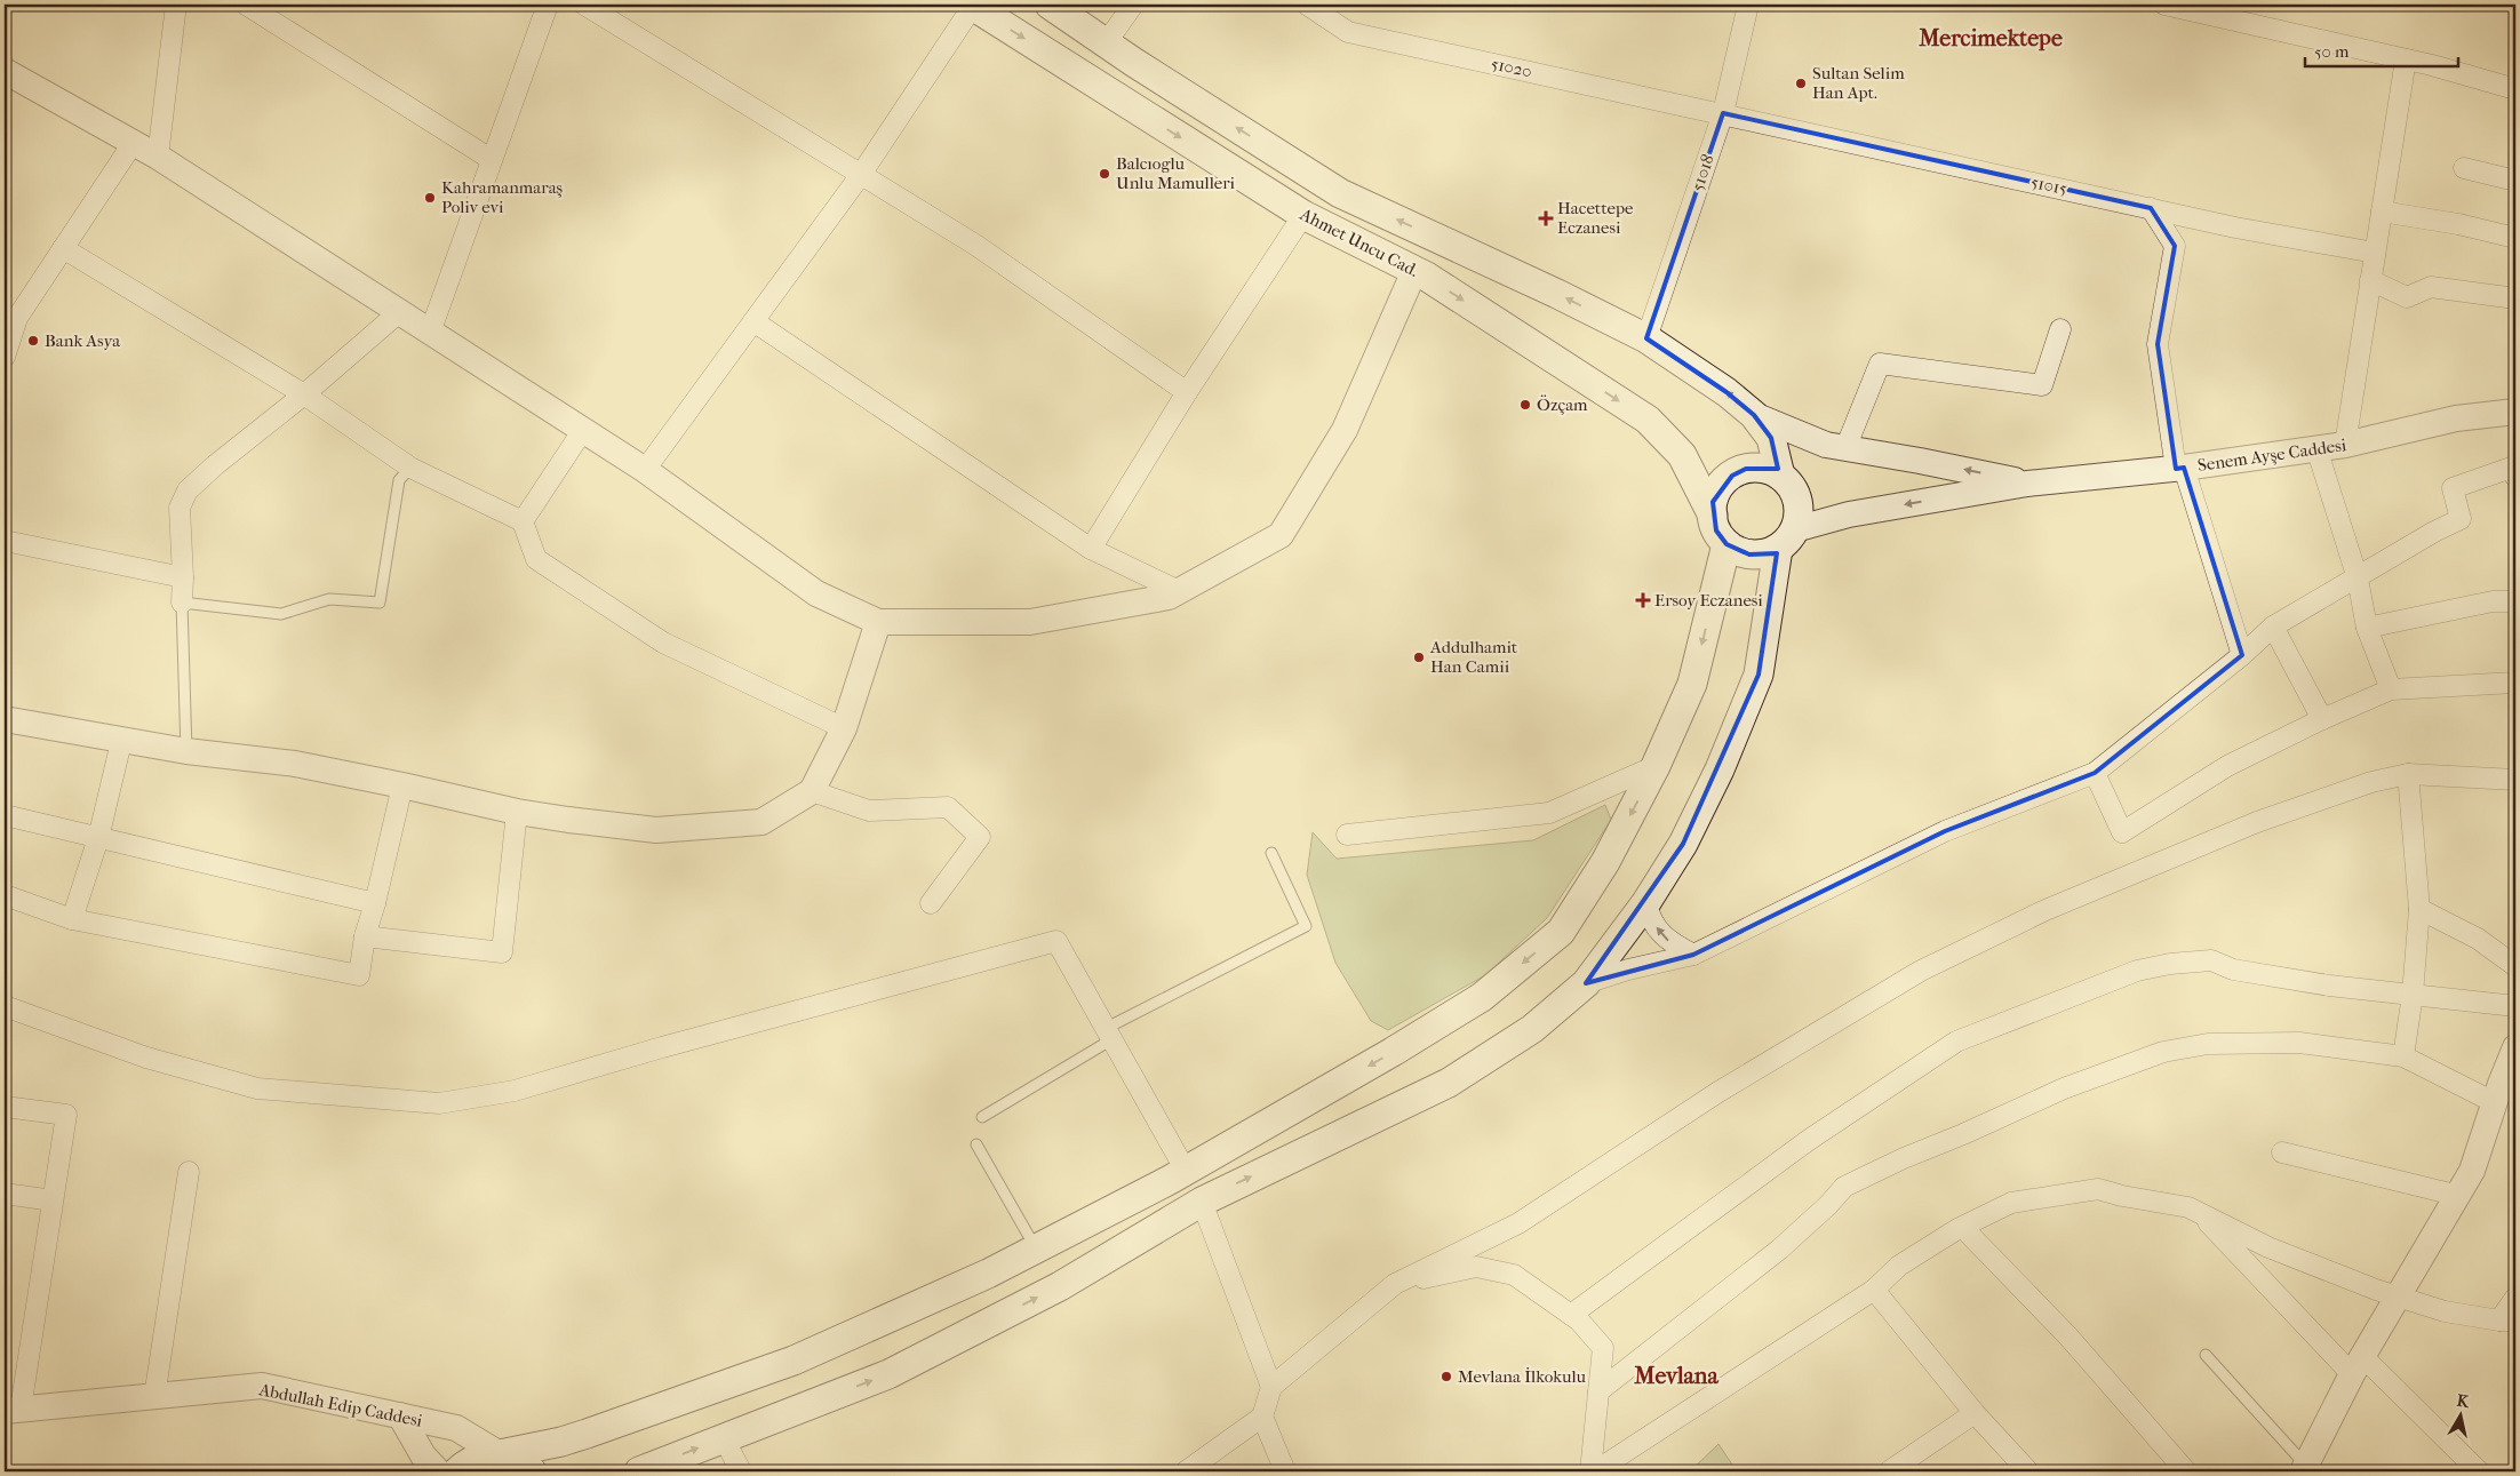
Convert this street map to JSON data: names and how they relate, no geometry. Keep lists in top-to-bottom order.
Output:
{
  "streets": {
    "main road": ["Ahmet Uncu Cad."],
    "street": [
      "51020",
      "51018",
      "51015",
      "Senem Ayşe Caddesi",
      "Abdullah Edip Caddesi"
    ]
  },
  "crossings": [
    ["51020", "51018"],
    ["51020", "51015"],
    ["51018", "51015"],
    ["51018", "Ahmet Uncu Cad."]
  ],
  "districts": ["Mercimektepe", "Mevlana"],
  "places": {
    "other": [
      "Sultan Selim Han Apt.",
      "Balcıoglu Unlu Mamulleri",
      "Kahramanmaraş Poliv evi",
      "Bank Asya",
      "Özçam",
      "Addulhamit Han Camii",
      "Mevlana İlkokulu"
    ],
    "health": ["Hacettepe Eczanesi", "Ersoy Eczanesi"]
  },
  "scale_bar": "50 m",
  "north": "top"
}
